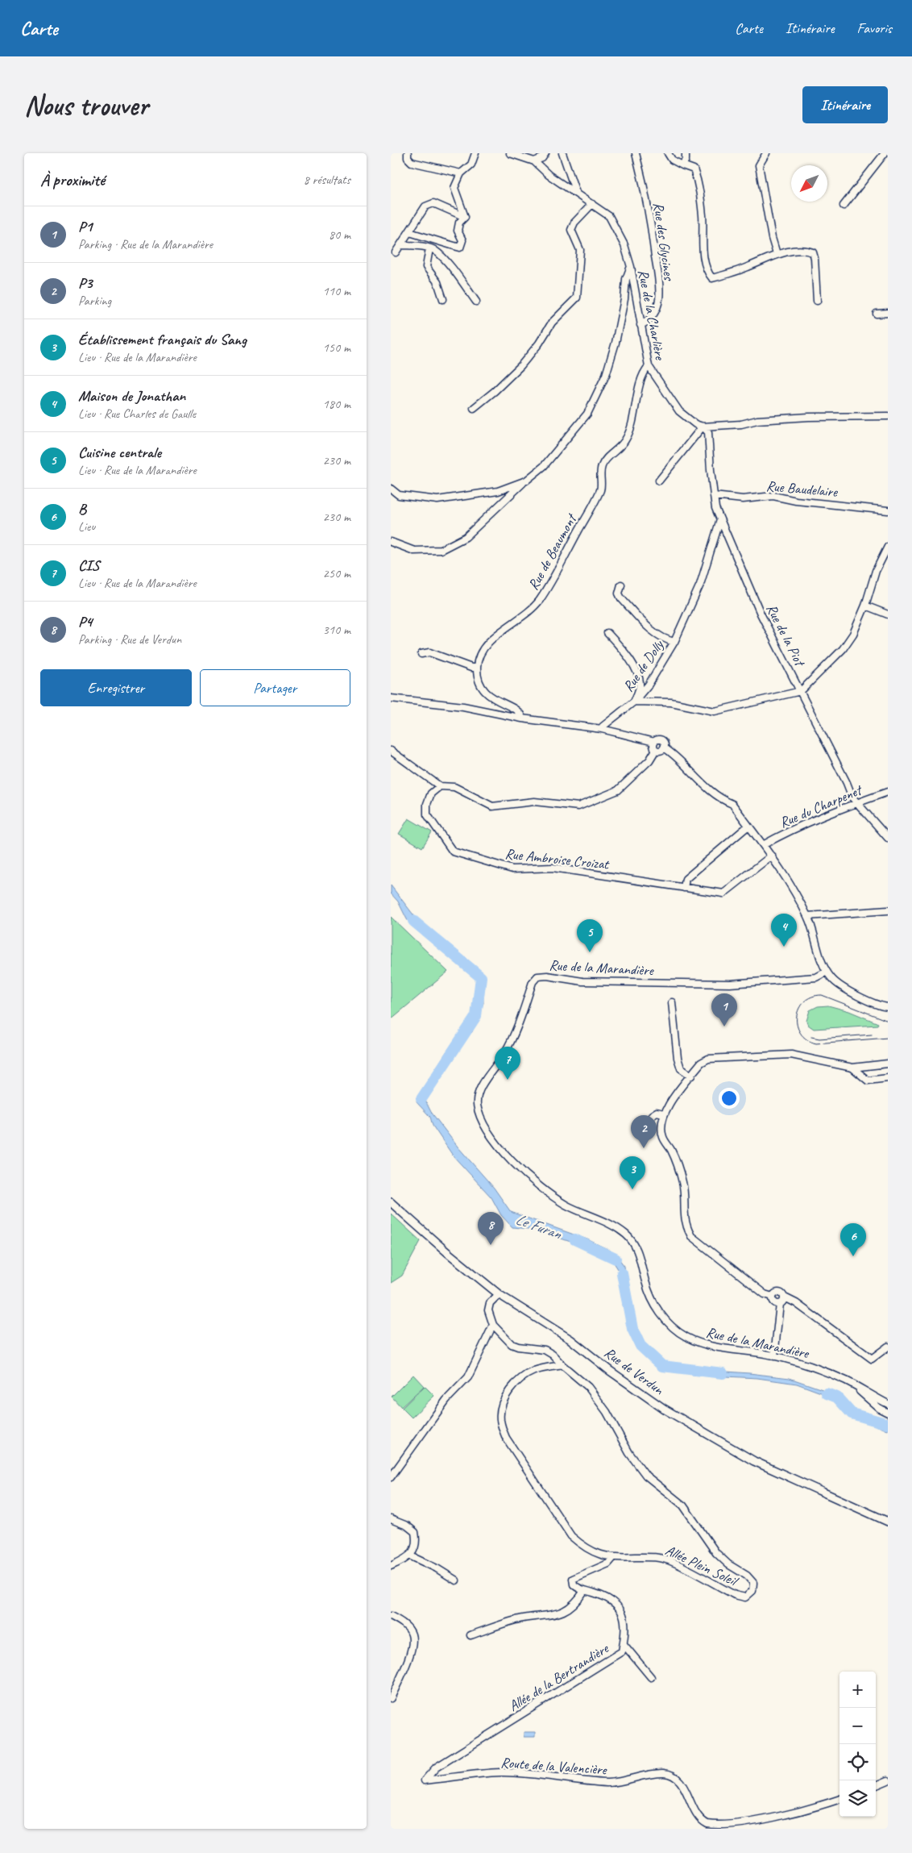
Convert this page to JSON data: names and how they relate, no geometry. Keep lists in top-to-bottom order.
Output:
{
  "streets": {
    "main road": ["Rue de Verdun"],
    "street": [
      "Rue des Glycines",
      "Rue de la Charlière",
      "Rue Baudelaire",
      "Rue de Beaumont",
      "Rue de la Piot",
      "Rue de Dolly",
      "Rue du Charpenet",
      "Rue Ambroise Croizat",
      "Rue de la Marandière",
      "Allée Plein Soleil",
      "Allée de la Bertrandière",
      "Route de la Valencière"
    ]
  },
  "crossings": [
    ["Rue des Glycines", "Rue de la Charlière"],
    ["Rue de la Charlière", "Rue de Beaumont"],
    ["Rue de la Charlière", "Rue de la Piot"],
    ["Rue Baudelaire", "Rue de la Piot"],
    ["Rue de la Piot", "Rue de Dolly"],
    ["Rue de la Piot", "Rue du Charpenet"],
    ["Allée de la Bertrandière", "Route de la Valencière"]
  ],
  "water": ["Le Furan"],
  "north": "bottom left",
  "page": {
    "header": "Carte",
    "nav": ["Carte", "Itinéraire", "Favoris"],
    "buttons": [
      "Itinéraire",
      ["Enregistrer", "Partager"]
    ],
    "title": "Nous trouver",
    "heading": ["À proximité", "8 résultats"],
    "list": [
      {
        "mark": "1",
        "name": "P1",
        "note": "Parking · Rue de la Marandière",
        "value": "80 m"
      },
      {
        "mark": "2",
        "name": "P3",
        "note": "Parking",
        "value": "110 m"
      },
      {
        "mark": "3",
        "name": "Établissement français du Sang",
        "note": "Lieu · Rue de la Marandière",
        "value": "150 m"
      },
      {
        "mark": "4",
        "name": "Maison de Jonathan",
        "note": "Lieu · Rue Charles de Gaulle",
        "value": "180 m"
      },
      {
        "mark": "5",
        "name": "Cuisine centrale",
        "note": "Lieu · Rue de la Marandière",
        "value": "230 m"
      },
      {
        "mark": "6",
        "name": "B",
        "note": "Lieu",
        "value": "230 m"
      },
      {
        "mark": "7",
        "name": "CIS",
        "note": "Lieu · Rue de la Marandière",
        "value": "250 m"
      },
      {
        "mark": "8",
        "name": "P4",
        "note": "Parking · Rue de Verdun",
        "value": "310 m"
      }
    ],
    "pins": [
      "4",
      "5",
      "1",
      "7",
      "2",
      "3",
      "8",
      "6"
    ],
    "map_buttons": ["+", "−"]
  }
}
